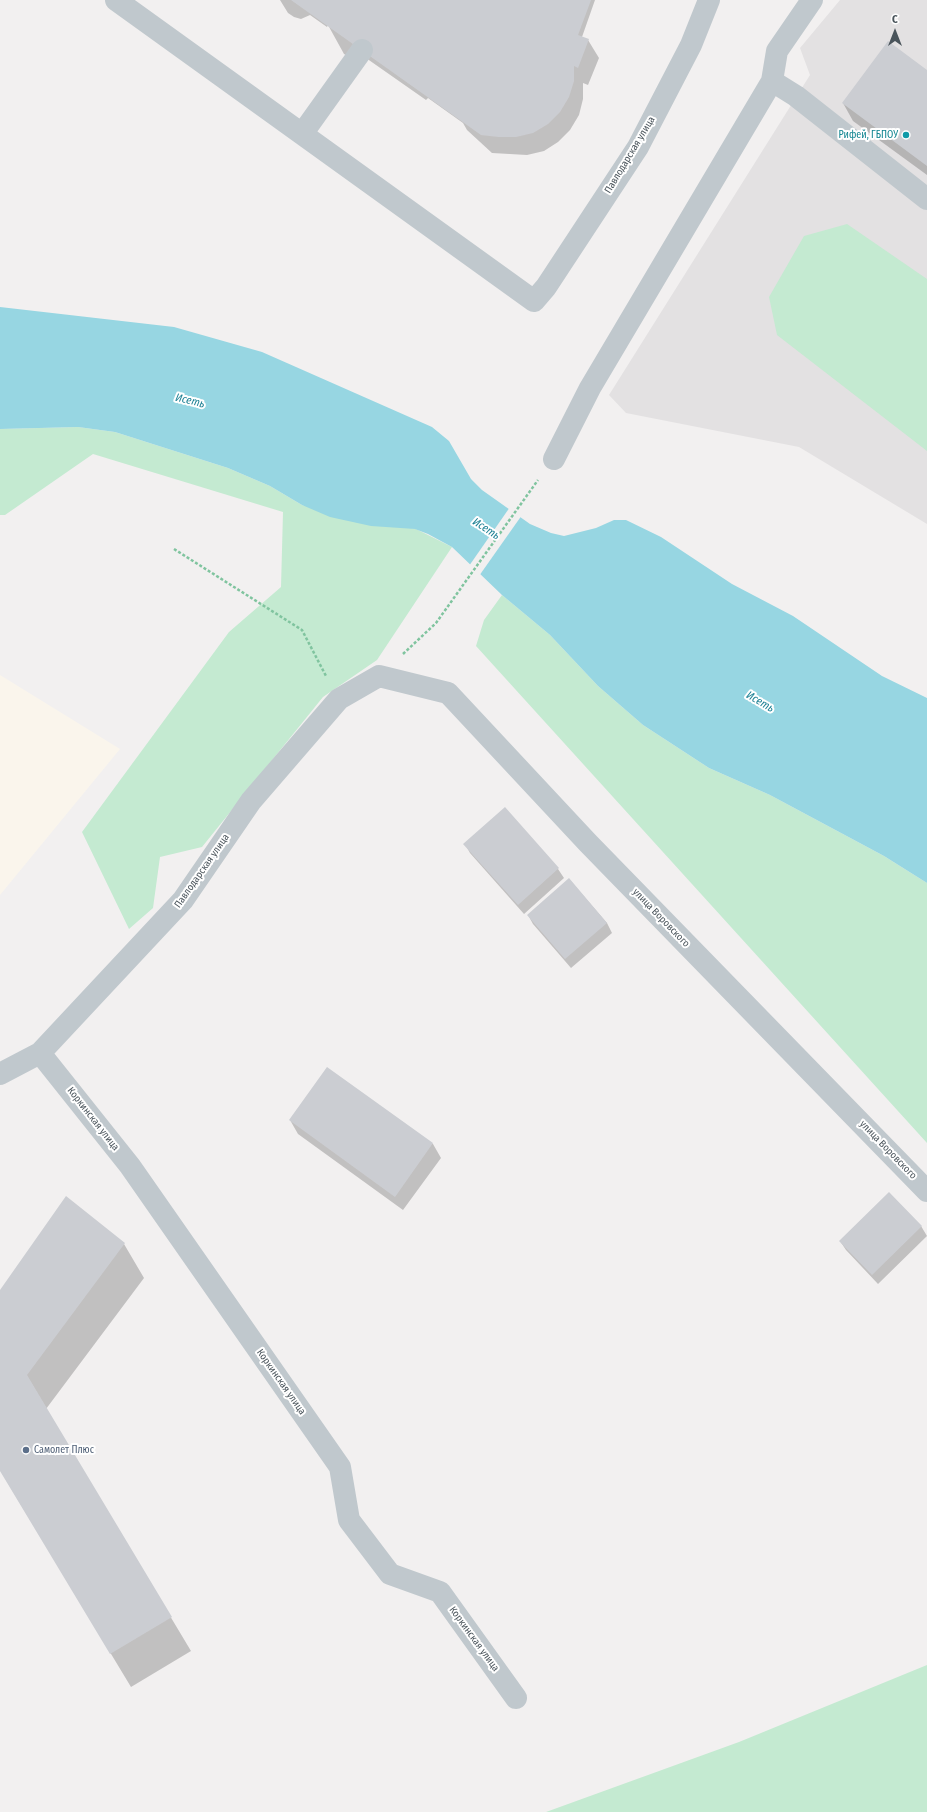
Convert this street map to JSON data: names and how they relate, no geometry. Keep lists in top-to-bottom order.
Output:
{
  "streets": {
    "street": ["Павлодарская улица", "улица Воровского", "Коркинская улица"]
  },
  "crossings": [
    ["Павлодарская улица", "улица Воровского"],
    ["Павлодарская улица", "Коркинская улица"]
  ],
  "water": ["Исеть"],
  "places": ["Рифей, ГБПОУ", "Самолет Плюс"],
  "north": "top"
}
